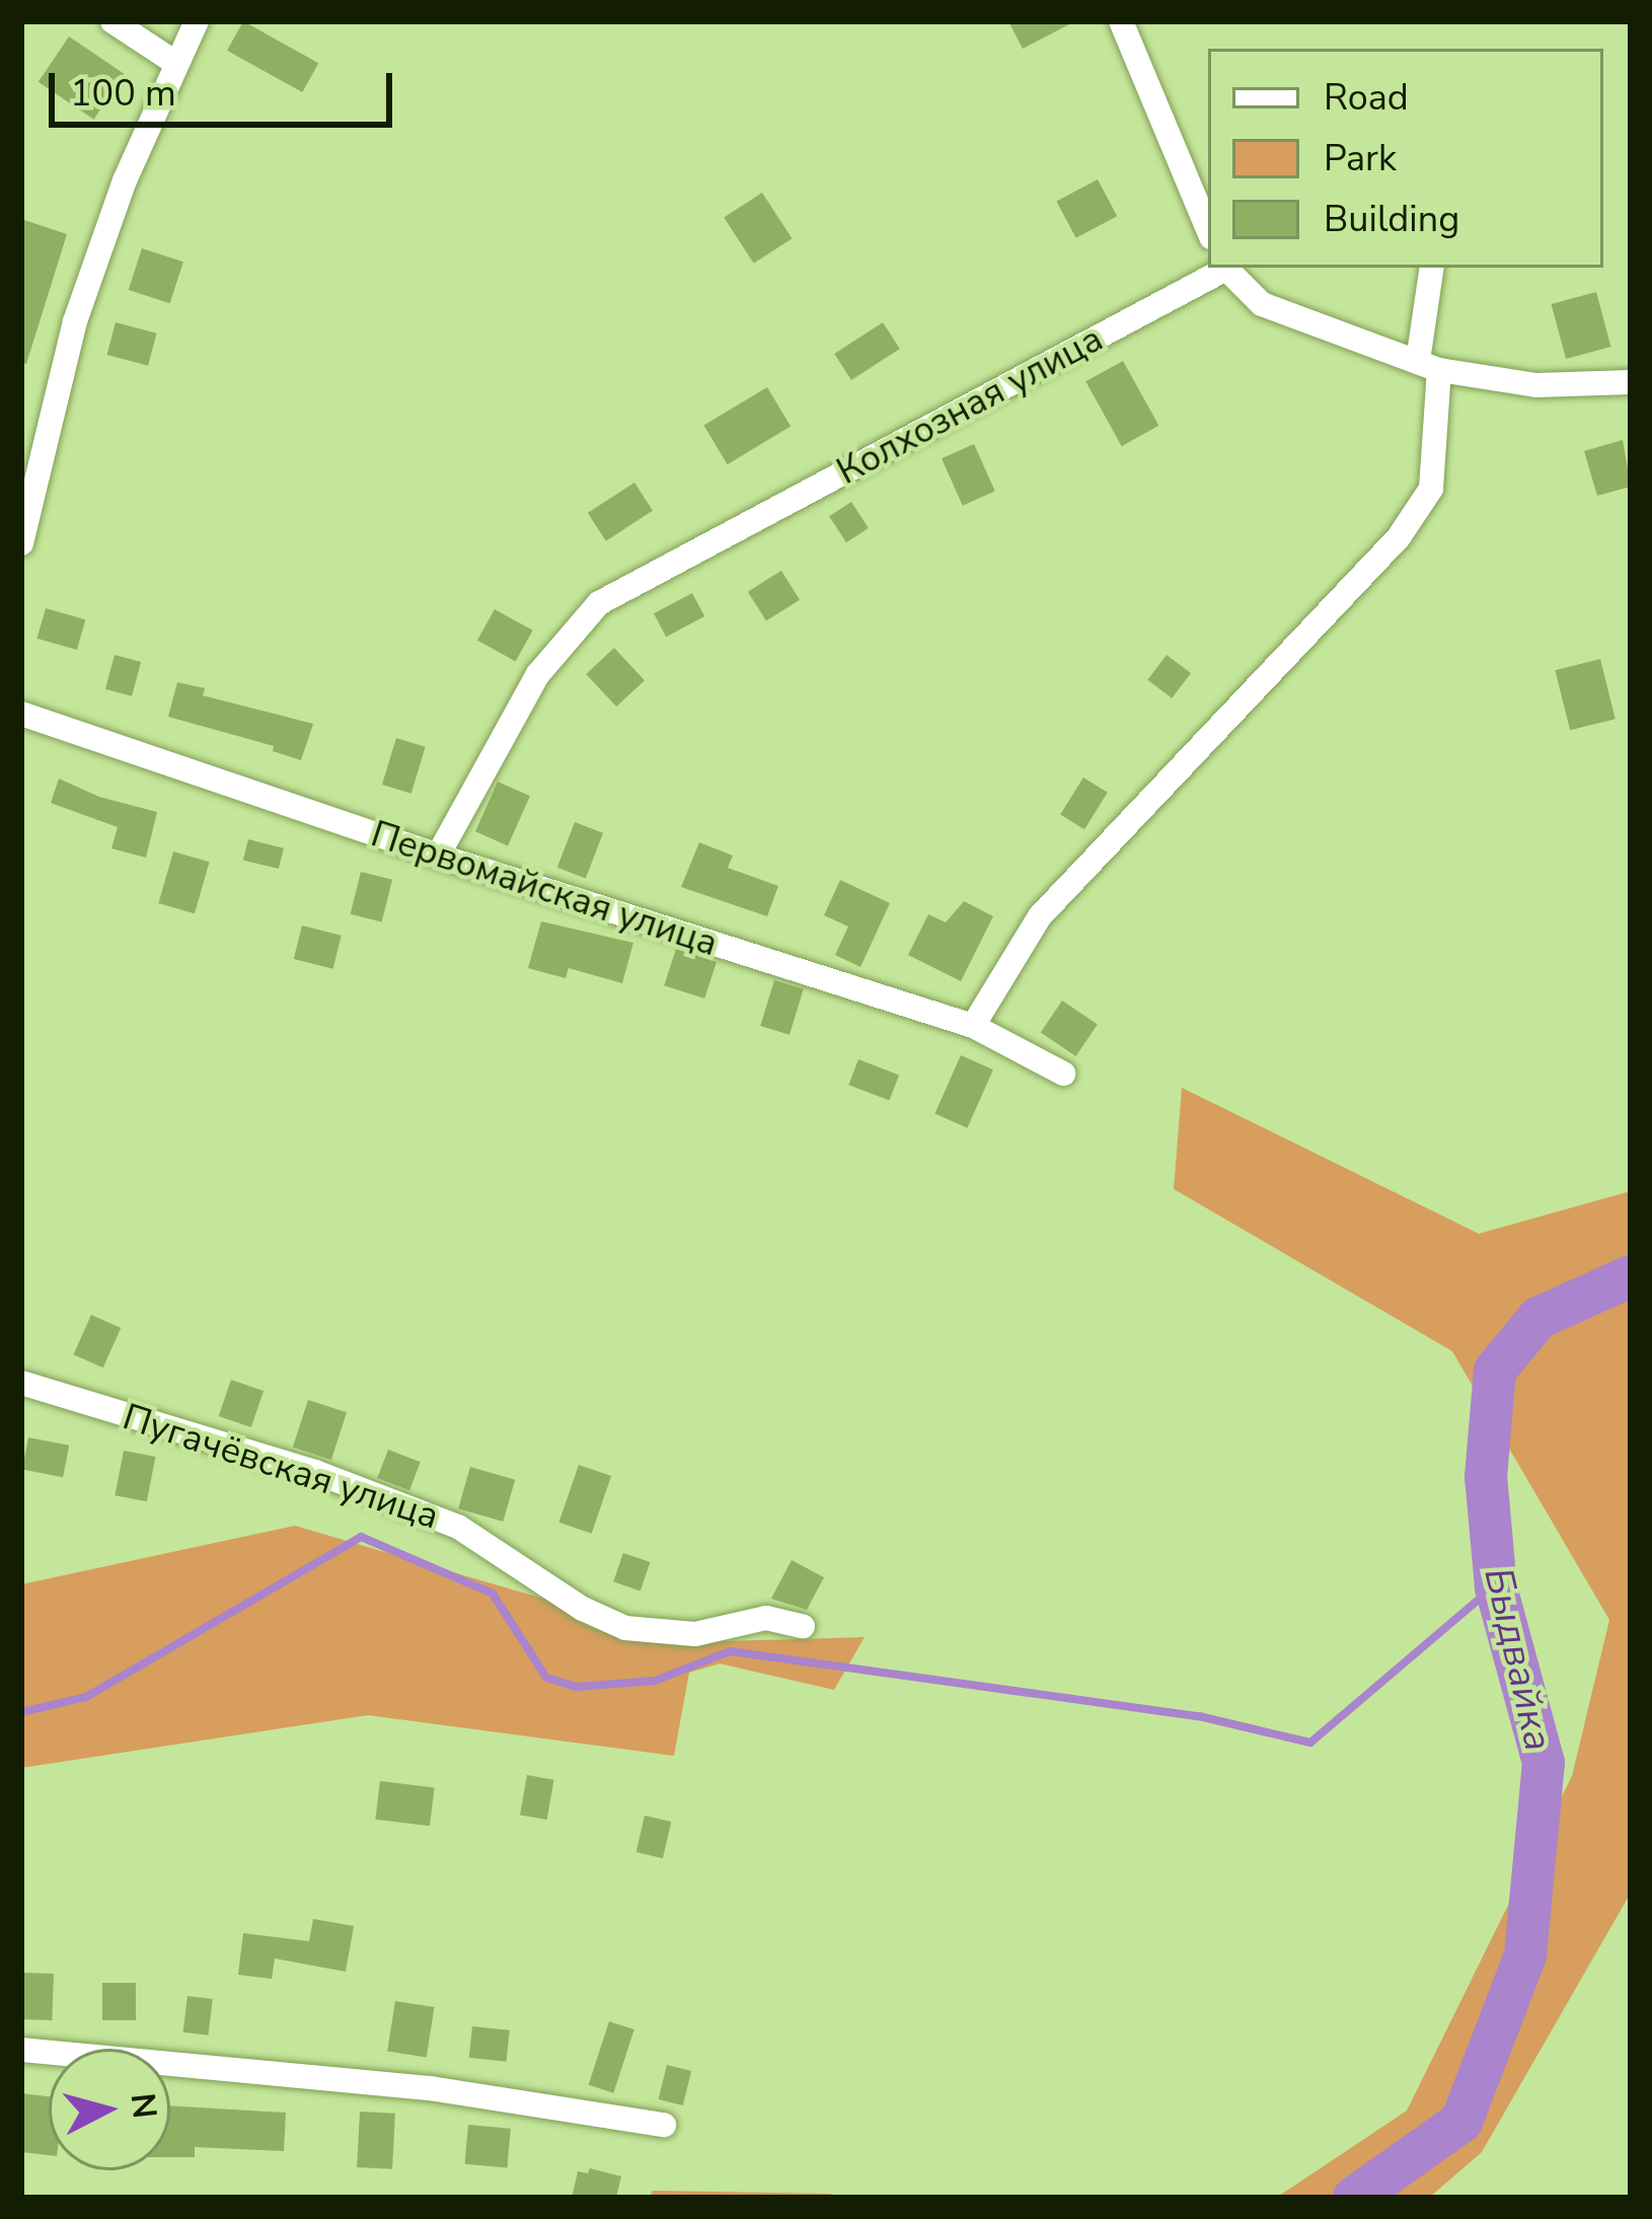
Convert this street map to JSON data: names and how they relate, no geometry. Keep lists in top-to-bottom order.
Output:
{
  "streets": {
    "street": ["Колхозная улица", "Первомайская улица", "Пугачёвская улица"]
  },
  "crossings": [
    ["Колхозная улица", "Первомайская улица"]
  ],
  "water": ["Быдвайка"],
  "legend": ["Road", "Park", "Building"],
  "scale_bar": "100 m",
  "north": "right"
}
